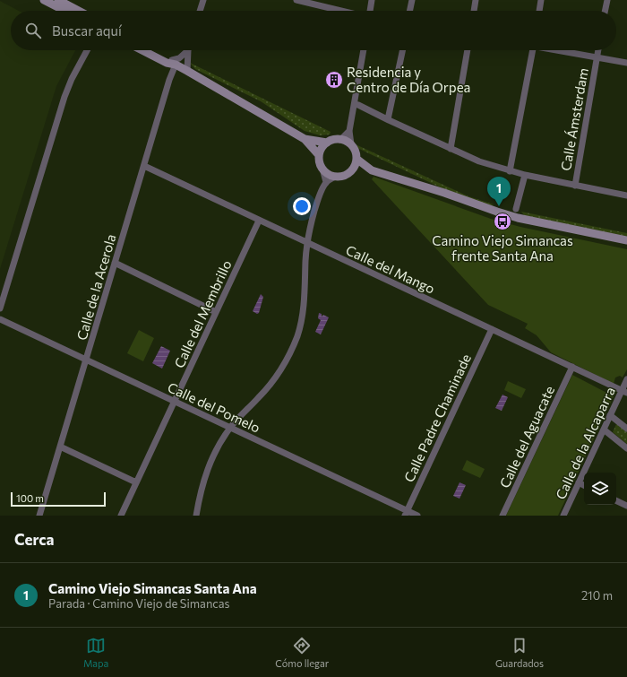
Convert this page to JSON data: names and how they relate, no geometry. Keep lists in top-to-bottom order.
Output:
{
  "streets": {
    "street": [
      "Calle Ámsterdam",
      "Calle del Mango",
      "Calle de la Acerola",
      "Calle del Membrillo",
      "Calle del Pomelo",
      "Calle Padre Chaminade",
      "Calle del Aguacate",
      "Calle de la Alcaparra"
    ]
  },
  "crossings": [
    ["Calle del Mango", "Calle de la Acerola"],
    ["Calle del Mango", "Calle del Membrillo"],
    ["Calle del Mango", "Calle Padre Chaminade"],
    ["Calle del Mango", "Calle del Aguacate"],
    ["Calle del Mango", "Calle de la Alcaparra"],
    ["Calle de la Acerola", "Calle del Pomelo"],
    ["Calle del Membrillo", "Calle del Pomelo"],
    ["Calle del Pomelo", "Calle Padre Chaminade"]
  ],
  "places": {
    "building": ["Residencia y Centro de Día Orpea"],
    "bus stop": ["Camino Viejo Simancas frente Santa Ana"]
  },
  "scale_bar": "100 m",
  "page": {
    "search": "Buscar aquí",
    "pins": "1",
    "scale": "100 m",
    "heading": "Cerca",
    "list": [
      {
        "mark": "1",
        "name": "Camino Viejo Simancas Santa Ana",
        "note": "Parada · Camino Viejo de Simancas",
        "value": "210 m"
      }
    ],
    "nav": ["Mapa", "Cómo llegar", "Guardados"]
  }
}
